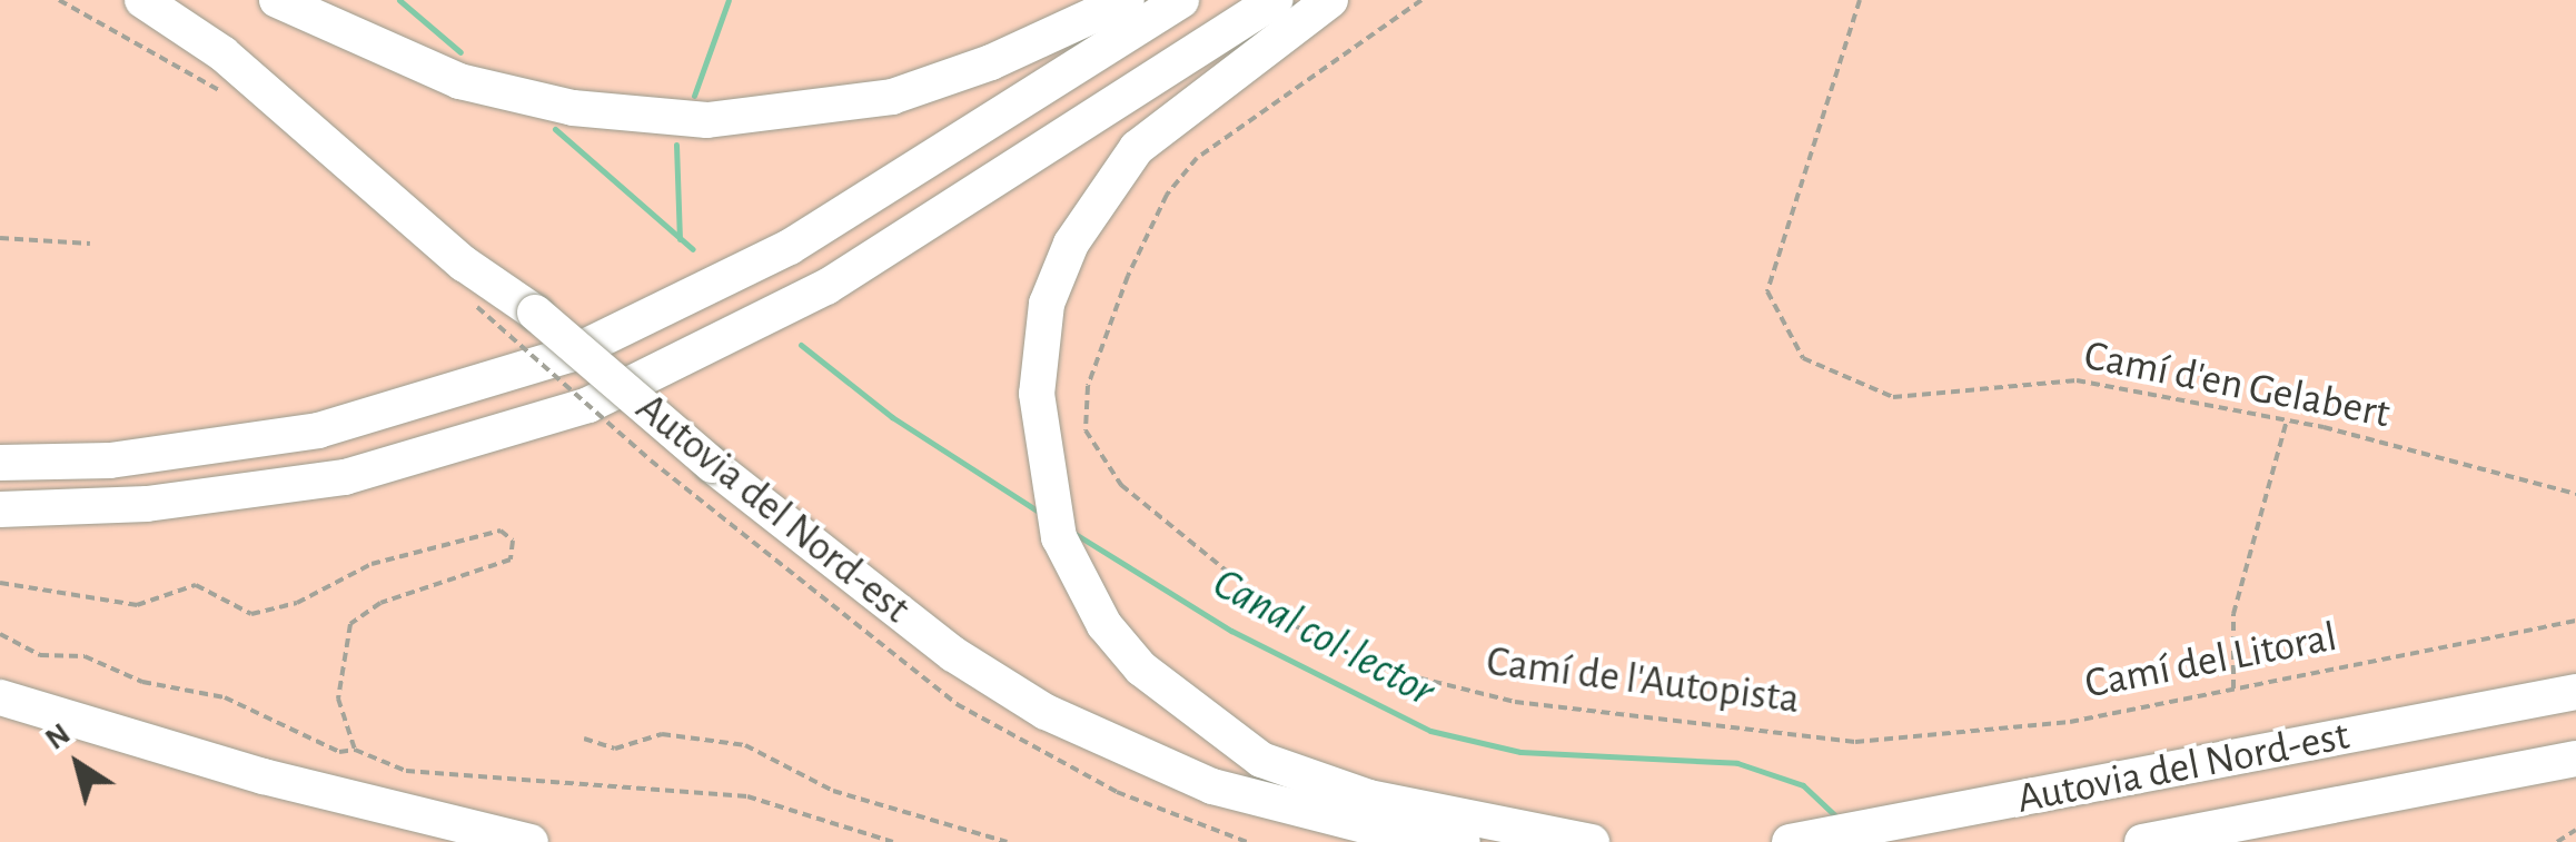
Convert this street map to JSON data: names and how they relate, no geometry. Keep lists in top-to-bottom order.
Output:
{
  "streets": {
    "highway": ["Autovia del Nord-est"],
    "path": ["Camí d'en Gelabert", "Camí del Litoral", "Camí de l'Autopista"]
  },
  "crossings": [
    ["Camí del Litoral", "Camí de l'Autopista"]
  ],
  "water": ["Canal col·lector"],
  "north": "top left"
}
